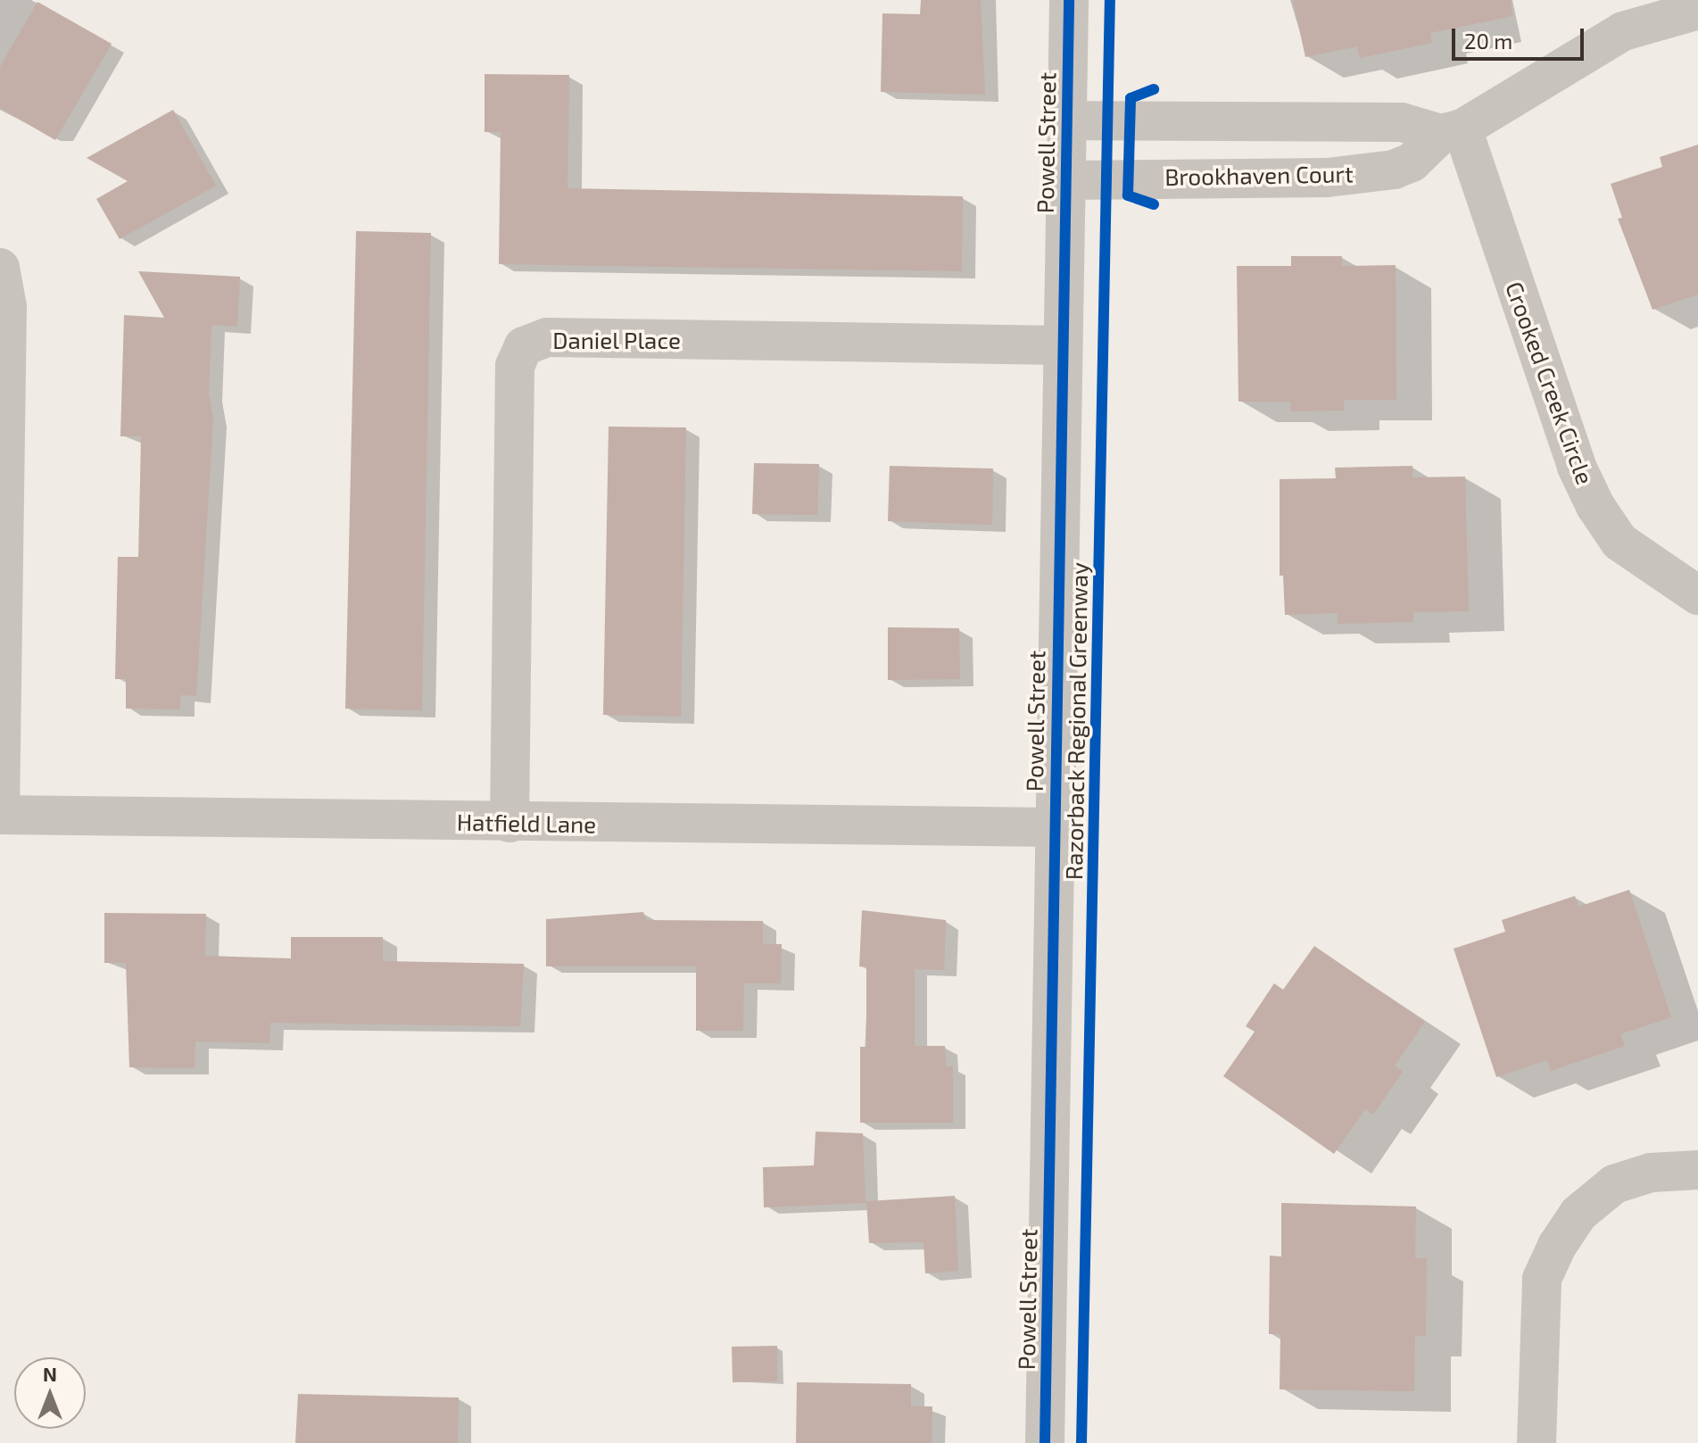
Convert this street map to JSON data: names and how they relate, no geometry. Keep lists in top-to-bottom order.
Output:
{
  "streets": {
    "street": [
      "Powell Street",
      "Brookhaven Court",
      "Daniel Place",
      "Crooked Creek Circle",
      "Hatfield Lane"
    ],
    "cycle path": ["Razorback Regional Greenway"]
  },
  "crossings": [
    ["Powell Street", "Brookhaven Court"],
    ["Powell Street", "Daniel Place"],
    ["Powell Street", "Hatfield Lane"],
    ["Brookhaven Court", "Crooked Creek Circle"],
    ["Daniel Place", "Hatfield Lane"]
  ],
  "scale_bar": "20 m",
  "north": "top"
}
